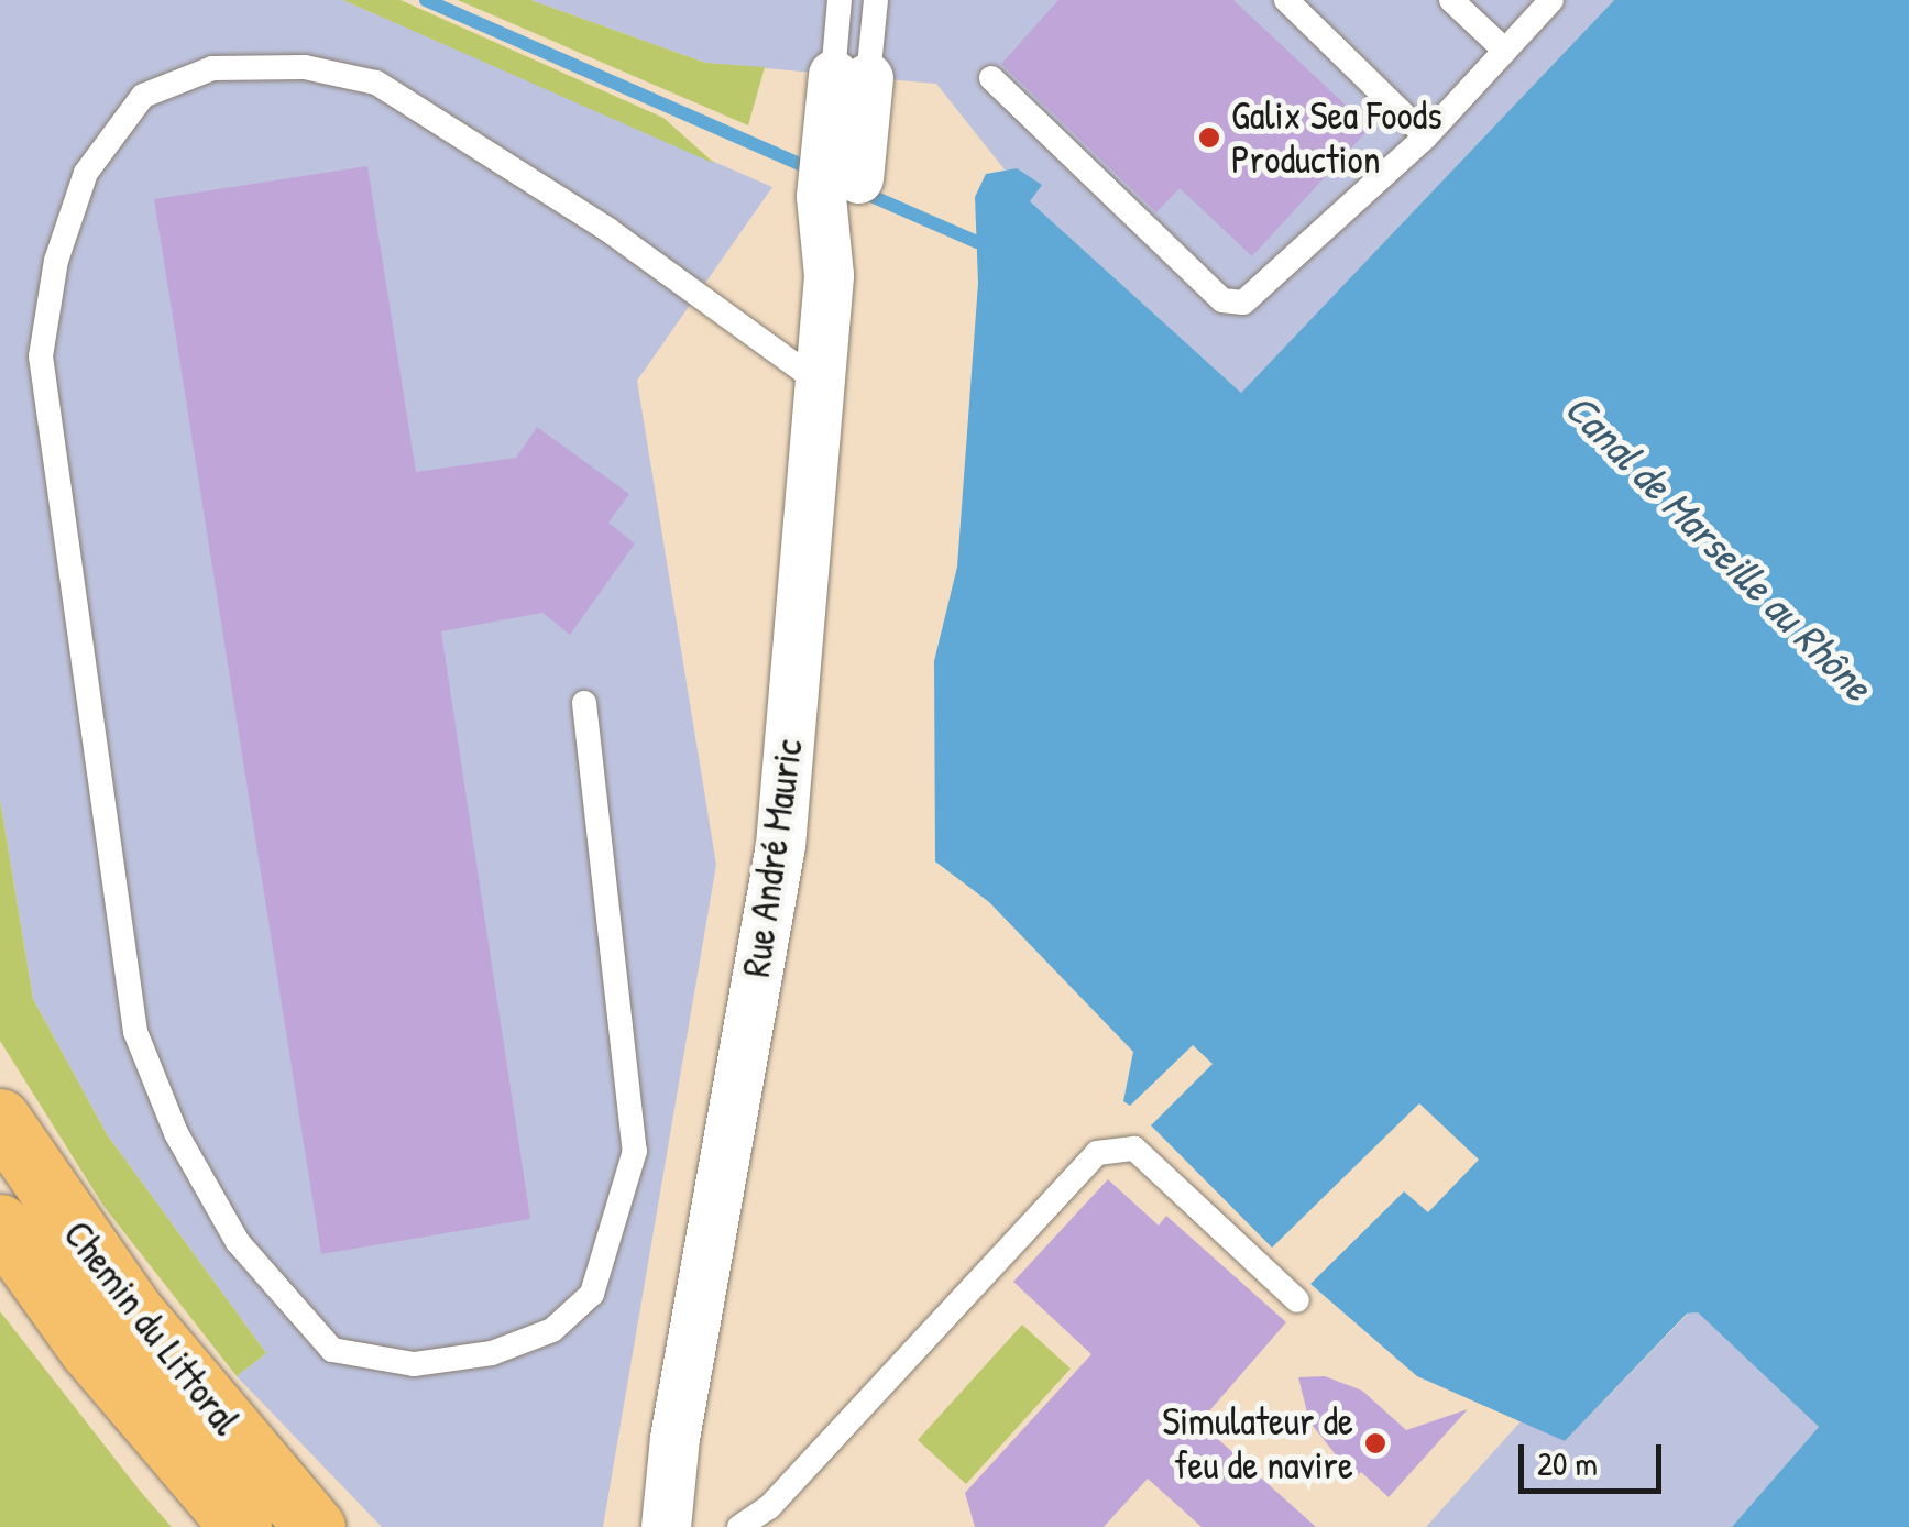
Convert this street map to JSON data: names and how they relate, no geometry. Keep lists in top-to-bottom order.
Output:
{
  "streets": {
    "main road": ["Chemin du Littoral"],
    "street": ["Rue André Mauric"]
  },
  "water": ["Canal de Marseille au Rhône"],
  "places": ["Galix Sea Foods Production", "Simulateur de feu de navire"],
  "scale_bar": "20 m"
}
